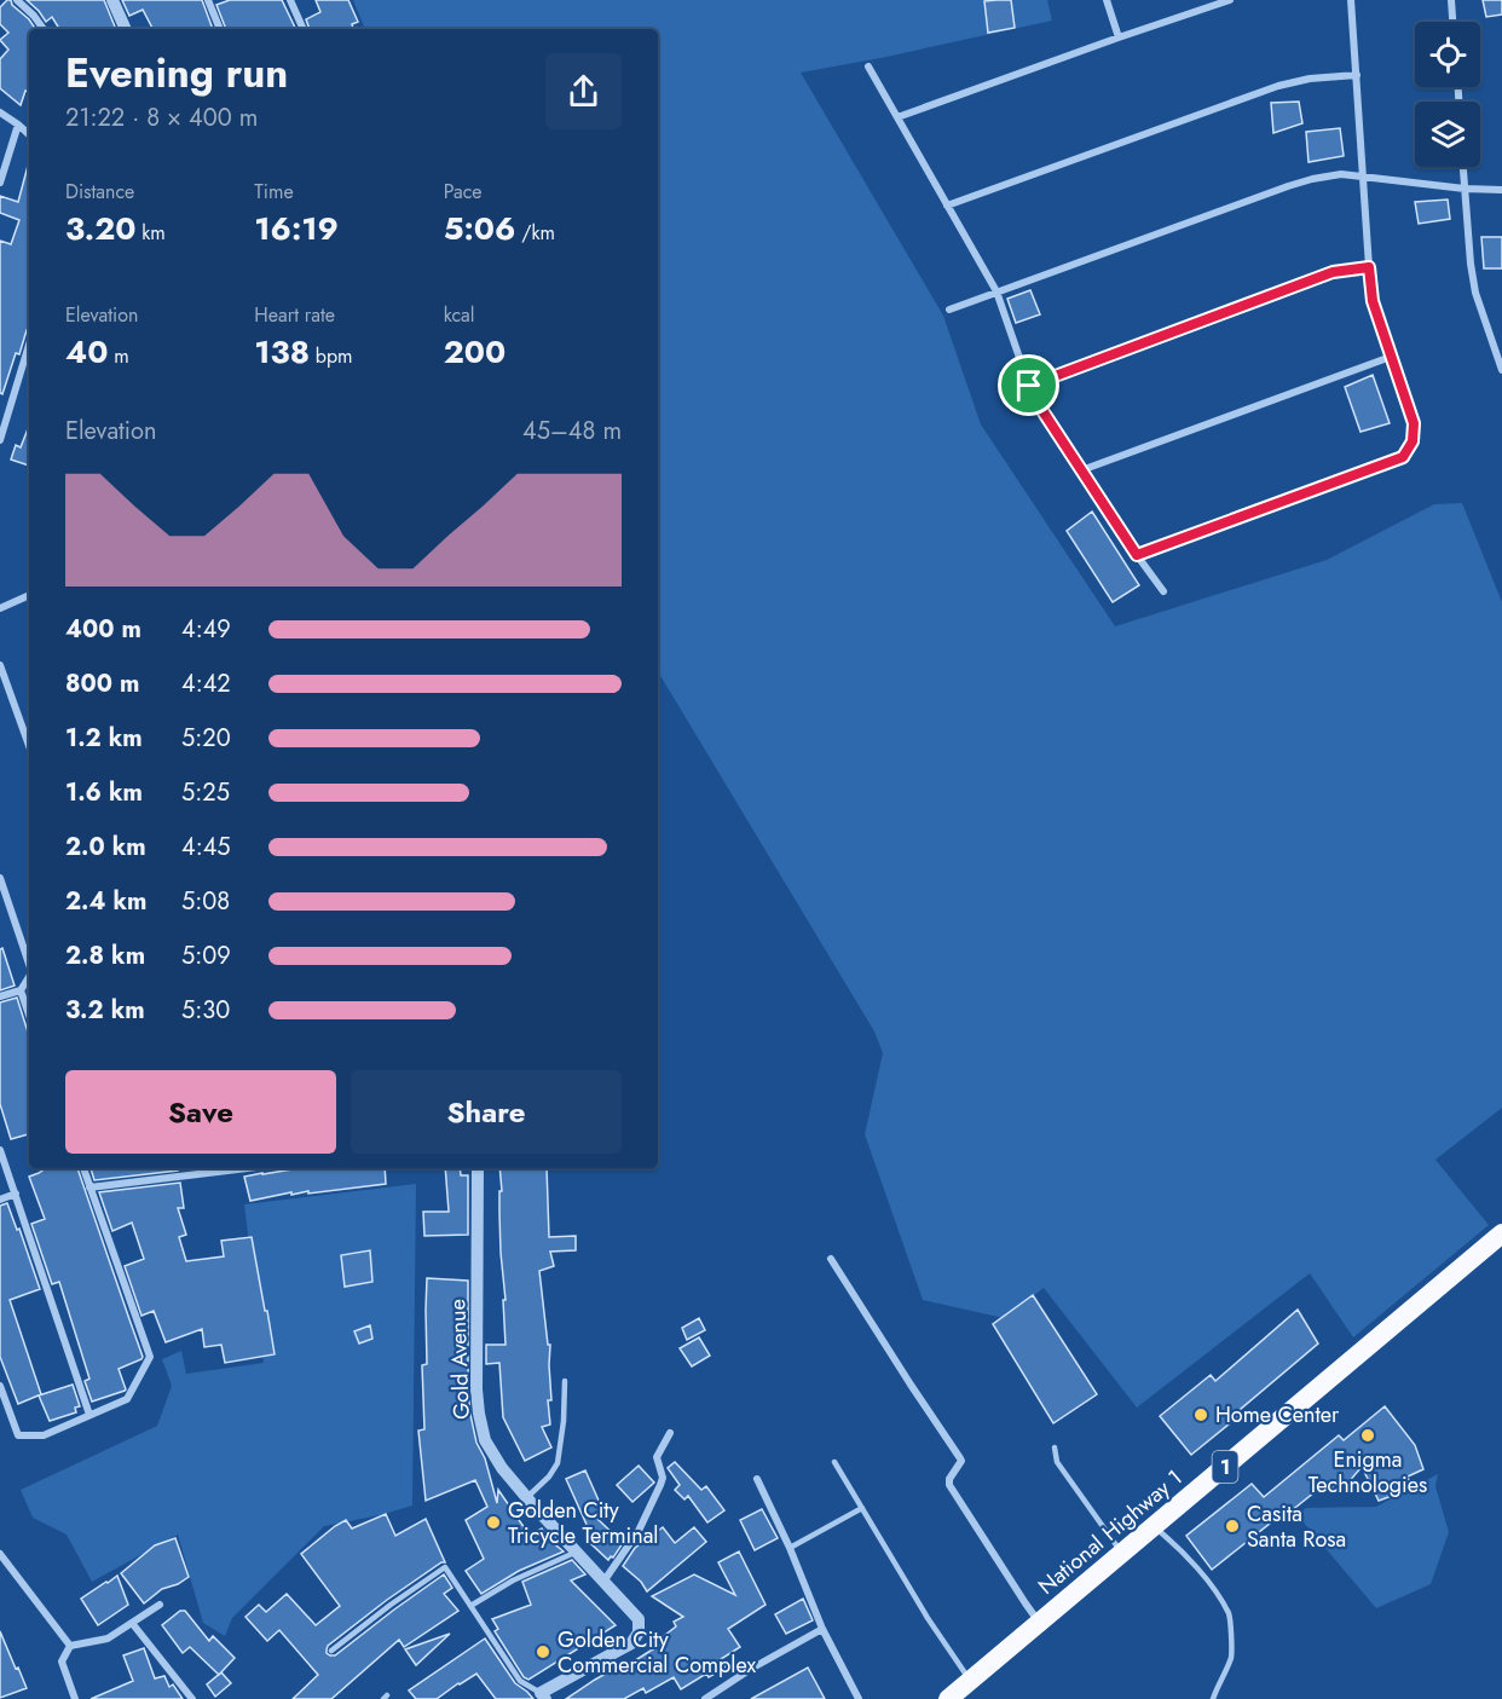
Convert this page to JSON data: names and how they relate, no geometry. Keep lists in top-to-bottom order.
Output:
{
  "streets": {
    "highway": ["1", "National Highway 1"],
    "street": ["Gold Avenue"]
  },
  "places": [
    "Home Center",
    "Enigma Technologies",
    "Golden City Tricycle Terminal",
    "Casita Santa Rosa",
    "Golden City Commercial Complex"
  ],
  "page": {
    "heading": ["Evening run", "21:22 · 8 × 400 m"],
    "stats": [
      ["Distance", "3.20 km"],
      ["Time", "16:19"],
      ["Pace", "5:06 /km"],
      ["Elevation", "40 m"],
      ["Heart rate", "138 bpm"],
      ["kcal", "200"]
    ],
    "chart": ["Elevation", "45–48 m"],
    "list": [
      {
        "name": "400 m",
        "note": "4:49"
      },
      {
        "name": "800 m",
        "note": "4:42"
      },
      {
        "name": "1.2 km",
        "note": "5:20"
      },
      {
        "name": "1.6 km",
        "note": "5:25"
      },
      {
        "name": "2.0 km",
        "note": "4:45"
      },
      {
        "name": "2.4 km",
        "note": "5:08"
      },
      {
        "name": "2.8 km",
        "note": "5:09"
      },
      {
        "name": "3.2 km",
        "note": "5:30"
      }
    ],
    "buttons": ["Save", "Share"]
  }
}
